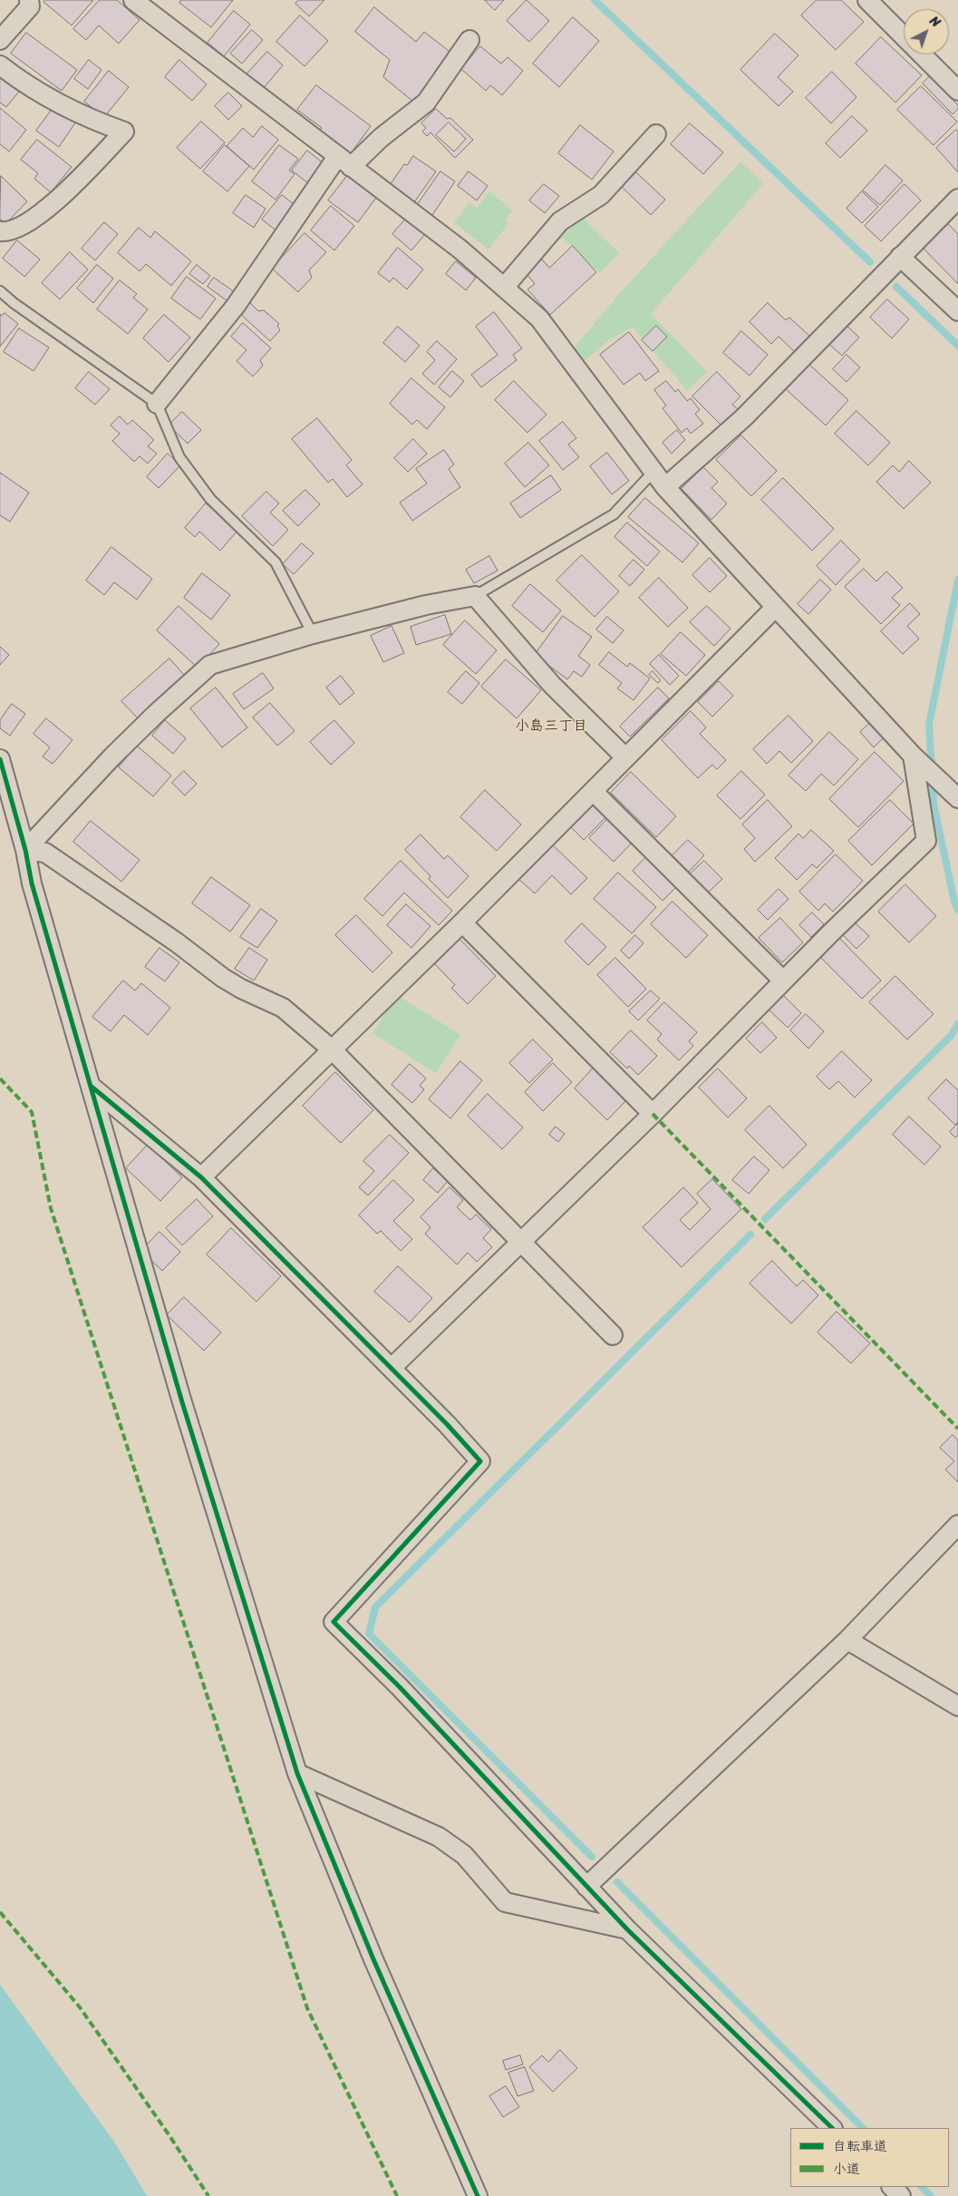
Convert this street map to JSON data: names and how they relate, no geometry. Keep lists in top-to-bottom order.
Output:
{
  "districts": ["小島三丁目"],
  "legend": ["自転車道", "小道"],
  "north": "top right"
}
